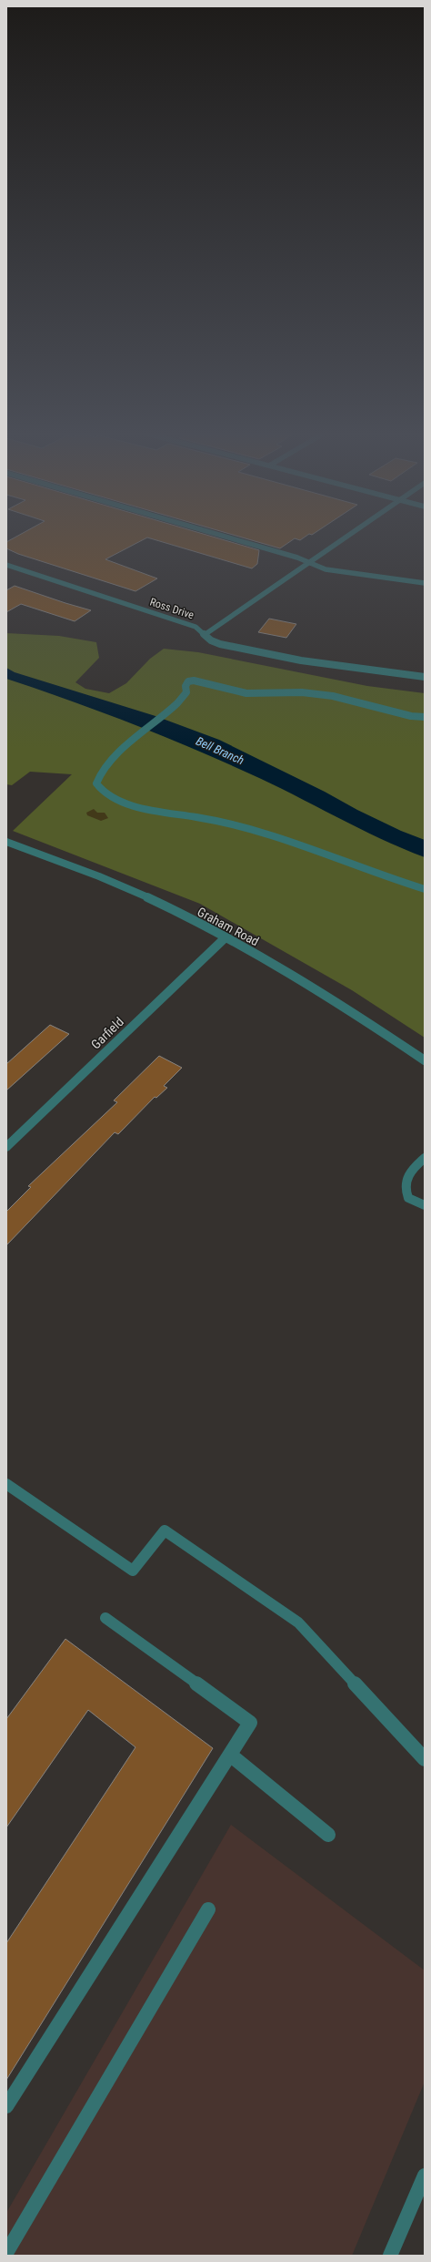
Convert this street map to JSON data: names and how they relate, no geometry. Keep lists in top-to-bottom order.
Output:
{
  "streets": {
    "street": ["Ross Drive", "Graham Road", "Garfield"]
  },
  "crossings": [
    ["Graham Road", "Garfield"]
  ],
  "water": ["Bell Branch"]
}
